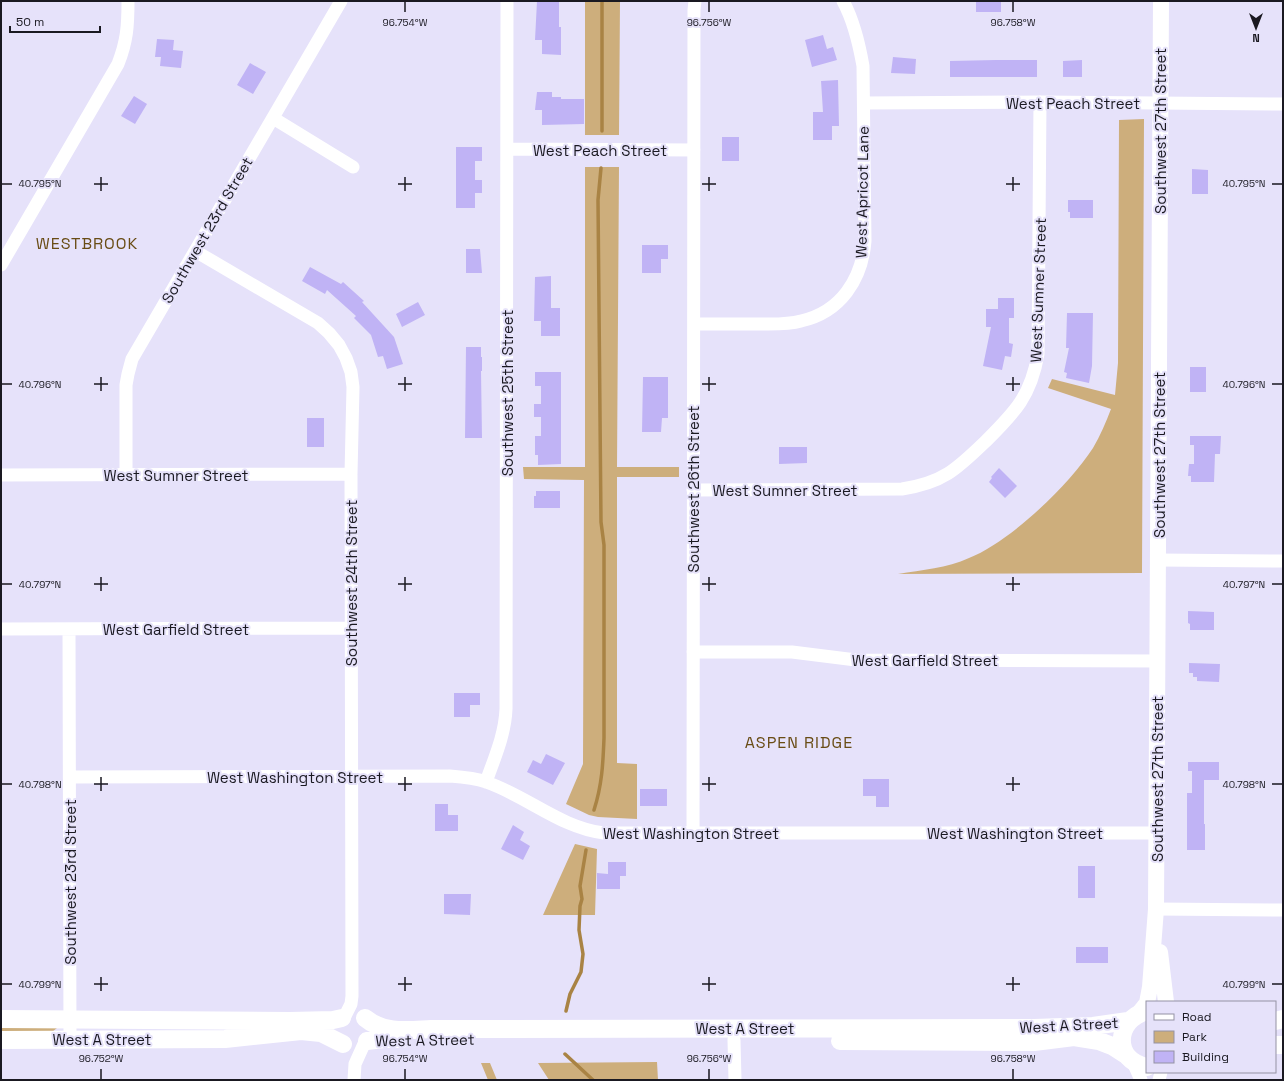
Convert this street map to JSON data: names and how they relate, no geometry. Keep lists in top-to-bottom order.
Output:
{
  "streets": {
    "main road": ["West A Street"],
    "street": [
      "West Peach Street",
      "Southwest 27th Street",
      "West Apricot Lane",
      "Southwest 23rd Street",
      "West Sumner Street",
      "Southwest 25th Street",
      "Southwest 26th Street",
      "Southwest 24th Street",
      "West Garfield Street",
      "West Washington Street"
    ]
  },
  "crossings": [
    ["West Peach Street", "Southwest 27th Street"],
    ["West Peach Street", "West Apricot Lane"],
    ["West Peach Street", "West Sumner Street"],
    ["West Peach Street", "Southwest 25th Street"],
    ["West Peach Street", "Southwest 26th Street"],
    ["Southwest 27th Street", "West Garfield Street"],
    ["Southwest 27th Street", "West Washington Street"],
    ["Southwest 27th Street", "West A Street"],
    ["West Apricot Lane", "Southwest 26th Street"],
    ["Southwest 23rd Street", "West Sumner Street"],
    ["Southwest 23rd Street", "Southwest 24th Street"],
    ["Southwest 23rd Street", "West Garfield Street"],
    ["Southwest 23rd Street", "West Washington Street"],
    ["Southwest 23rd Street", "West A Street"],
    ["West Sumner Street", "Southwest 26th Street"],
    ["West Sumner Street", "Southwest 24th Street"],
    ["Southwest 25th Street", "West Washington Street"],
    ["Southwest 26th Street", "West Garfield Street"],
    ["Southwest 26th Street", "West Washington Street"],
    ["Southwest 24th Street", "West Garfield Street"],
    ["Southwest 24th Street", "West Washington Street"],
    ["Southwest 24th Street", "West A Street"]
  ],
  "districts": ["WESTBROOK", "ASPEN RIDGE"],
  "legend": ["Road", "Park", "Building"],
  "scale_bar": "50 m",
  "north": "bottom",
  "coordinates": [
    "96.754°W",
    "96.756°W",
    "96.758°W",
    "40.795°N",
    "40.796°N",
    "40.797°N",
    "40.798°N",
    "40.799°N",
    "96.752°W"
  ]
}
